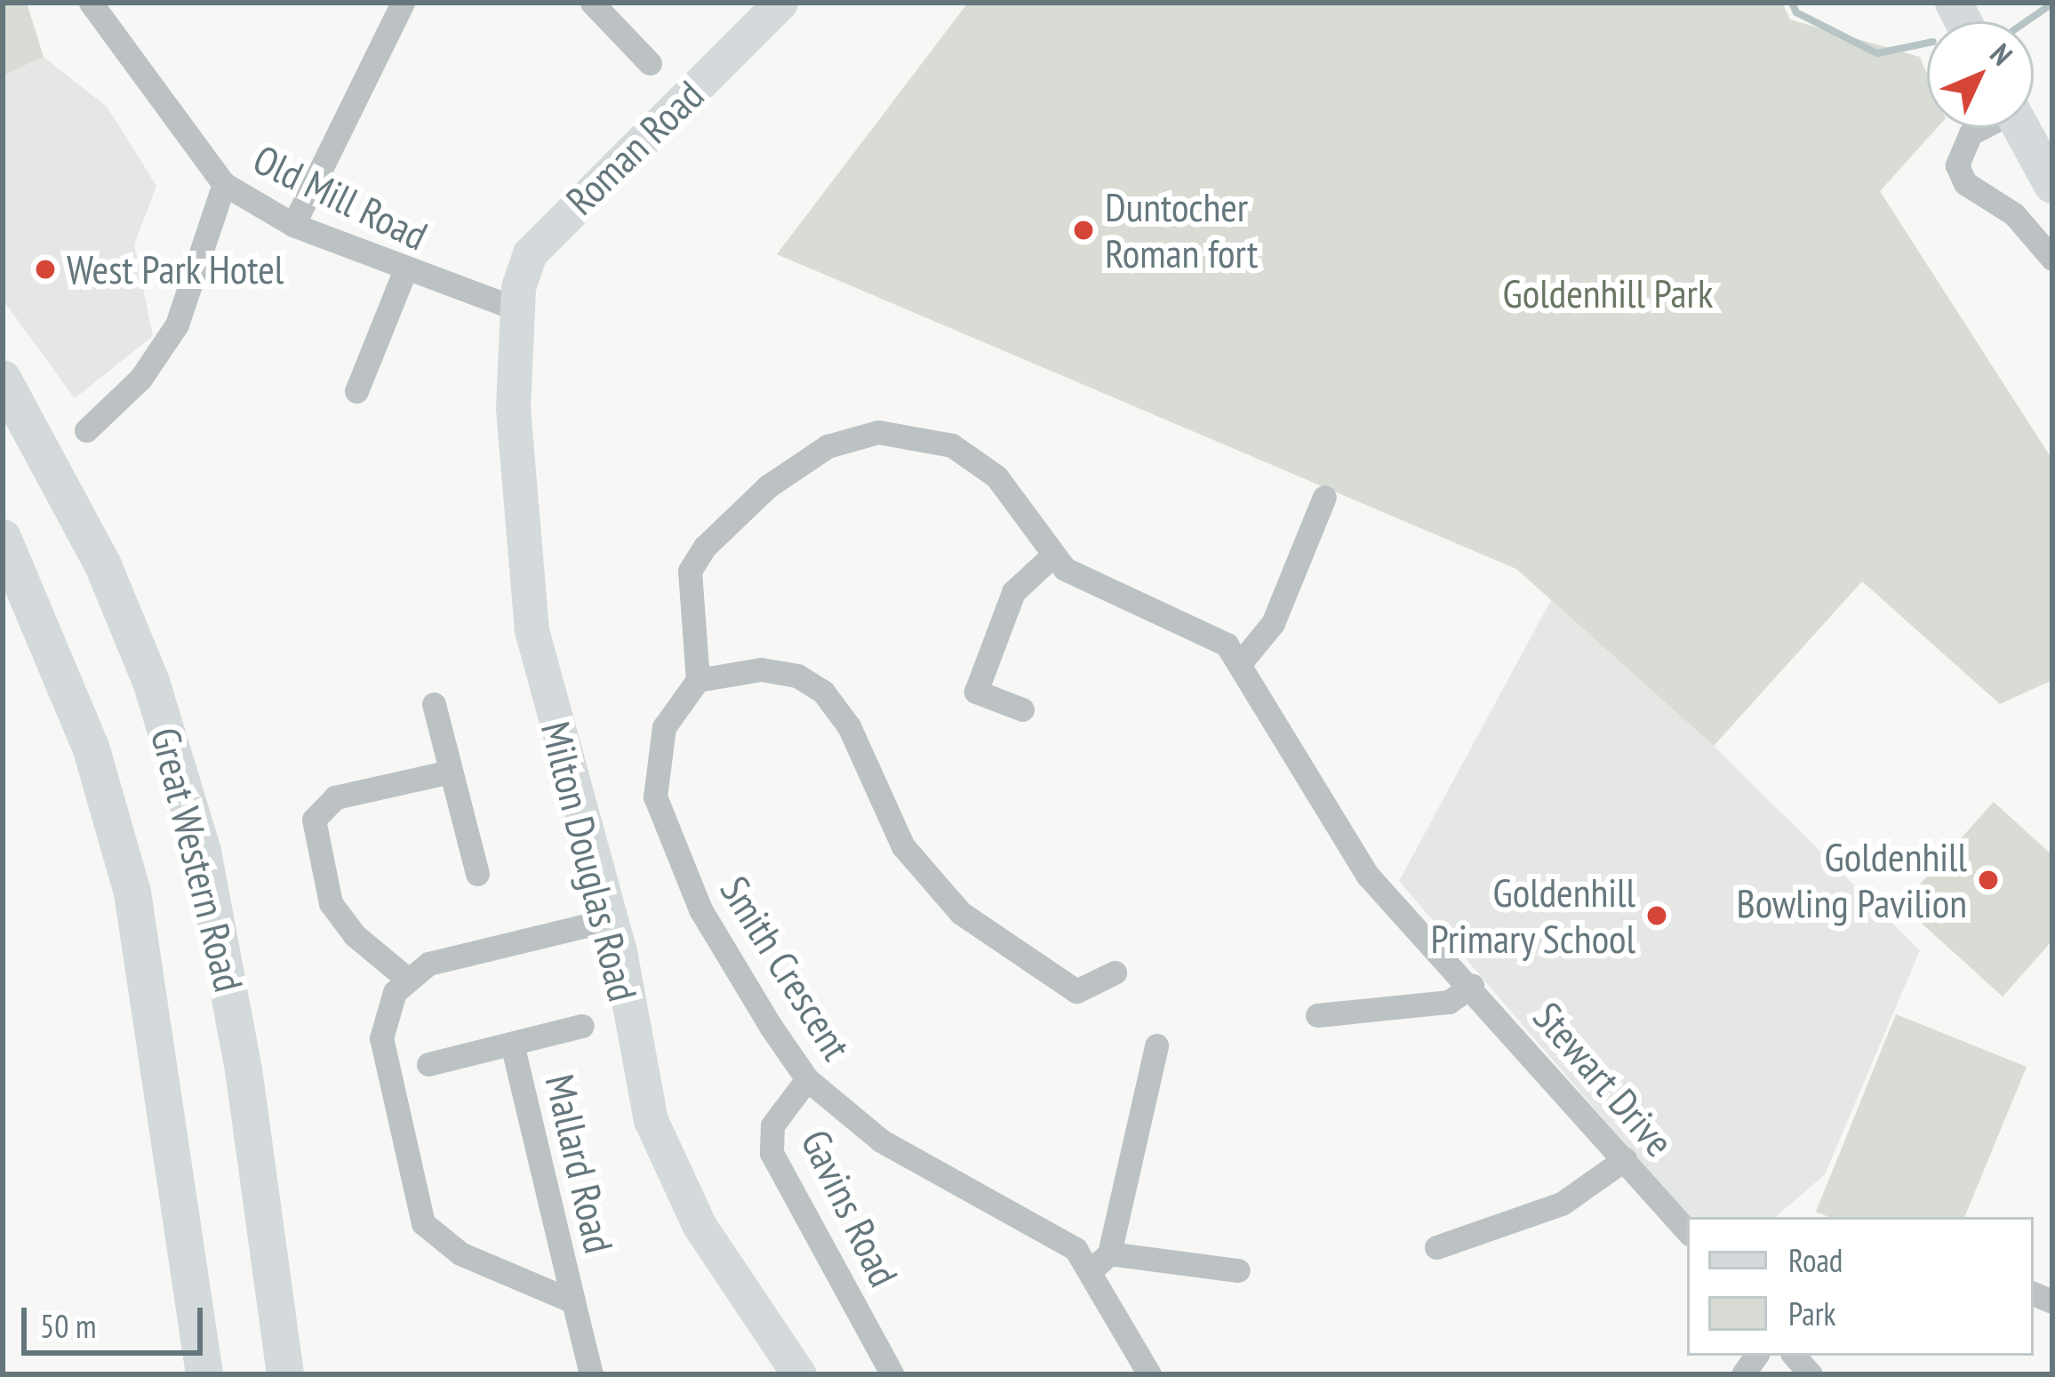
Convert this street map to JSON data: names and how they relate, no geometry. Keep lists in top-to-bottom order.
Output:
{
  "streets": {
    "main road": ["Great Western Road"],
    "street": [
      "Roman Road",
      "Old Mill Road",
      "Milton Douglas Road",
      "Smith Crescent",
      "Stewart Drive",
      "Mallard Road",
      "Gavins Road"
    ]
  },
  "crossings": [
    ["Roman Road", "Old Mill Road"],
    ["Roman Road", "Milton Douglas Road"],
    ["Old Mill Road", "Milton Douglas Road"],
    ["Smith Crescent", "Stewart Drive"],
    ["Smith Crescent", "Gavins Road"]
  ],
  "parks": ["Goldenhill Park"],
  "places": [
    "Duntocher Roman fort",
    "West Park Hotel",
    "Goldenhill Bowling Pavilion",
    "Goldenhill Primary School"
  ],
  "legend": ["Road", "Park"],
  "scale_bar": "50 m",
  "north": "top right"
}
